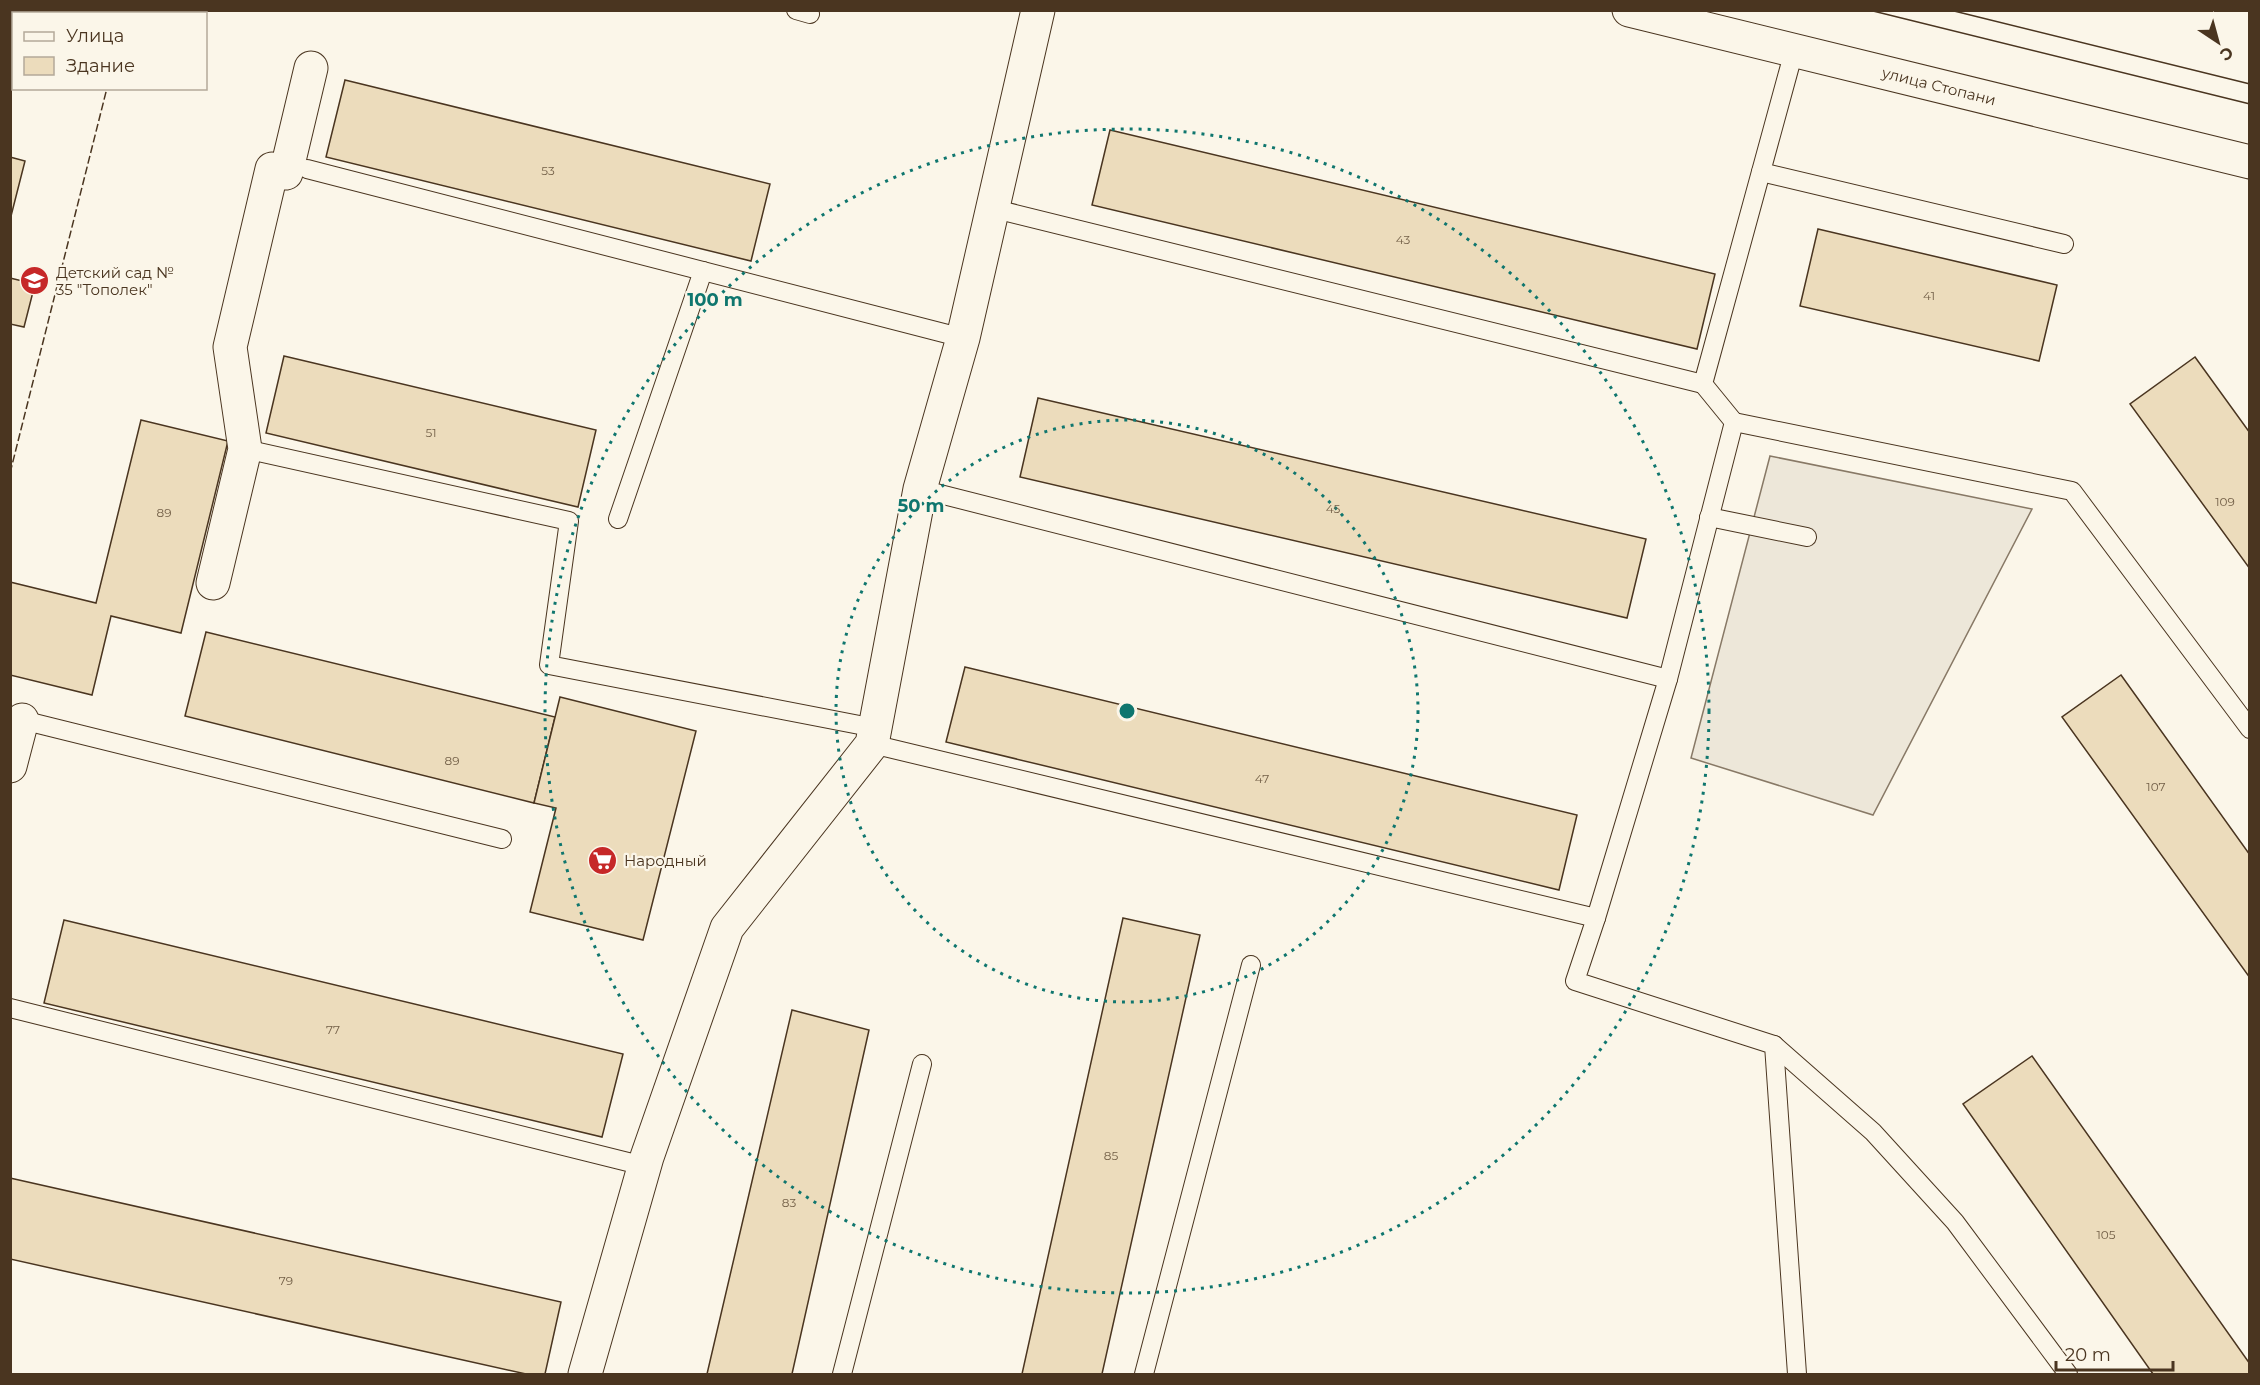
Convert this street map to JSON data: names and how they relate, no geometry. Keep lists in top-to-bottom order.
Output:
{
  "streets": {
    "street": ["улица Стопани"]
  },
  "places": {
    "school or university": ["Детский сад № 35 \"Тополек\""],
    "supermarket": ["Народный"]
  },
  "house_numbers": [
    "53",
    "43",
    "41",
    "51",
    "109",
    "45",
    "89",
    "89",
    "47",
    "107",
    "77",
    "85",
    "83",
    "105",
    "79"
  ],
  "legend": ["Улица", "Здание"],
  "scale_bar": "20 m",
  "north": "bottom right",
  "rings": ["100 m", "50 m"]
}
